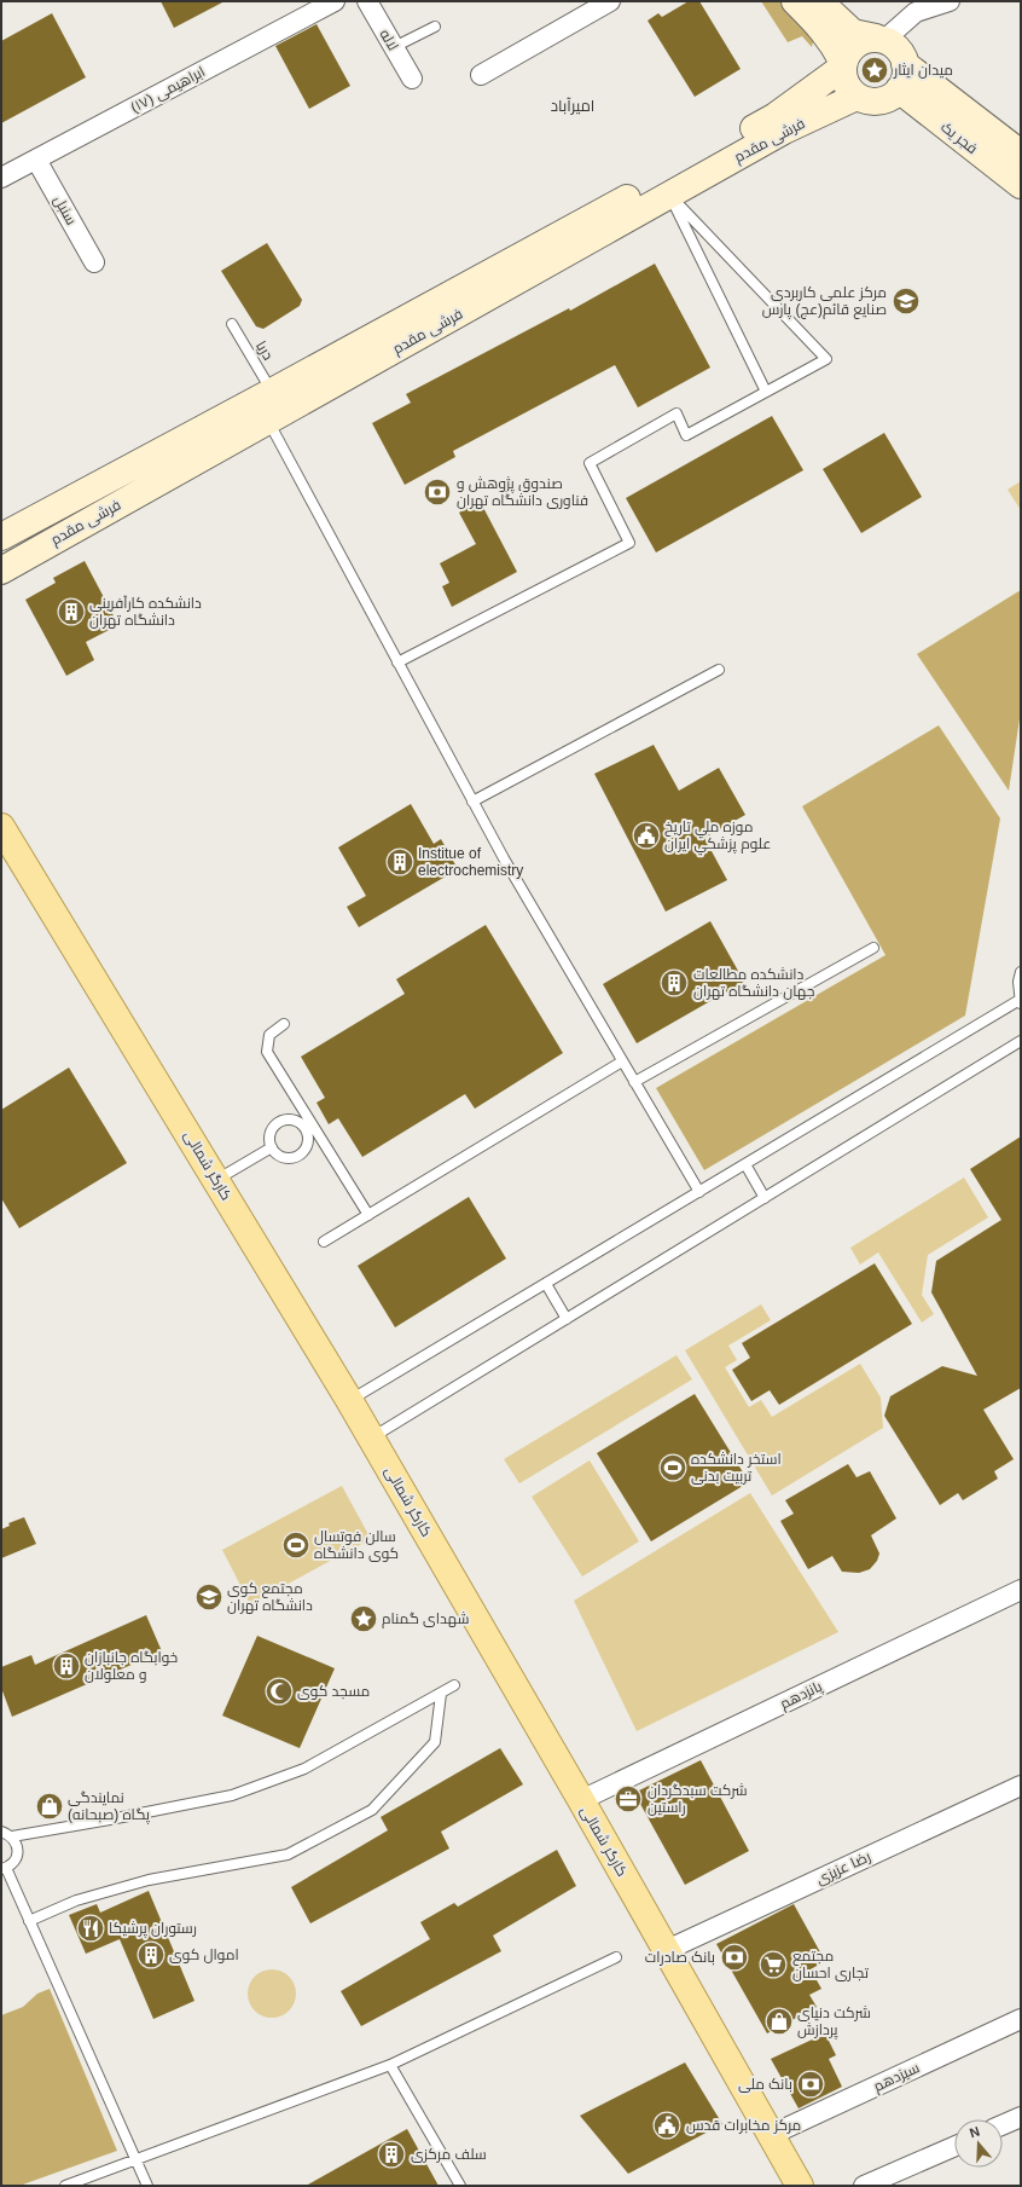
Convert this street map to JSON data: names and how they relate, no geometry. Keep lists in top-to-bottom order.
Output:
{
  "streets": {
    "main road": ["کارگر شمالی"],
    "street": [
      "لاله",
      "ابراهیمی (۱۷)",
      "فجر یک",
      "فرشی مقدم",
      "سنبل",
      "پانزدهم",
      "رضا عزیزی",
      "سیزدهم"
    ],
    "lane": ["دریا"]
  },
  "crossings": [
    ["ابراهیمی (۱۷)", "سنبل"],
    ["فجر یک", "فرشی مقدم"],
    ["فرشی مقدم", "دریا"],
    ["کارگر شمالی", "پانزدهم"],
    ["کارگر شمالی", "رضا عزیزی"],
    ["کارگر شمالی", "سیزدهم"]
  ],
  "districts": ["امیرآباد"],
  "places": {
    "place": ["میدان ایثار", "شهدای گمنام"],
    "school or university": ["مرکز علمی کاربردی صنایع قائم(عج) پارس", "مجتمع کوی دانشگاه تهران"],
    "bank": ["صندوق پژوهش و فناوری دانشگاه تهران", "بانک صادرات", "بانک ملی"],
    "building": [
      "دانشکده کارآفرینی دانشگاه تهران",
      "Institue of electrochemistry",
      "دانشکده مطالعات جهان دانشگاه تهران",
      "خوابگاه جانبازان و معلولان",
      "اموال کوی",
      "سلف مرکزی"
    ],
    "public building": ["موزه ملي تاريخ علوم پزشكي ايران", "مرکز مخابرات قدس"],
    "sports": ["استخر دانشکده تربیت بدنی", "سالن فوتسال کوی دانشگاه"],
    "mosque": ["مسجد کوی"],
    "office": ["شرکت سبدگردان راستین"],
    "shop": ["نمایندگی پگاه (صبحانه)", "شرکت دنیای پردازش"],
    "restaurant": ["رستوران پرشیکا"],
    "supermarket": ["مجتمع تجاری احسان"]
  },
  "north": "top"
}
